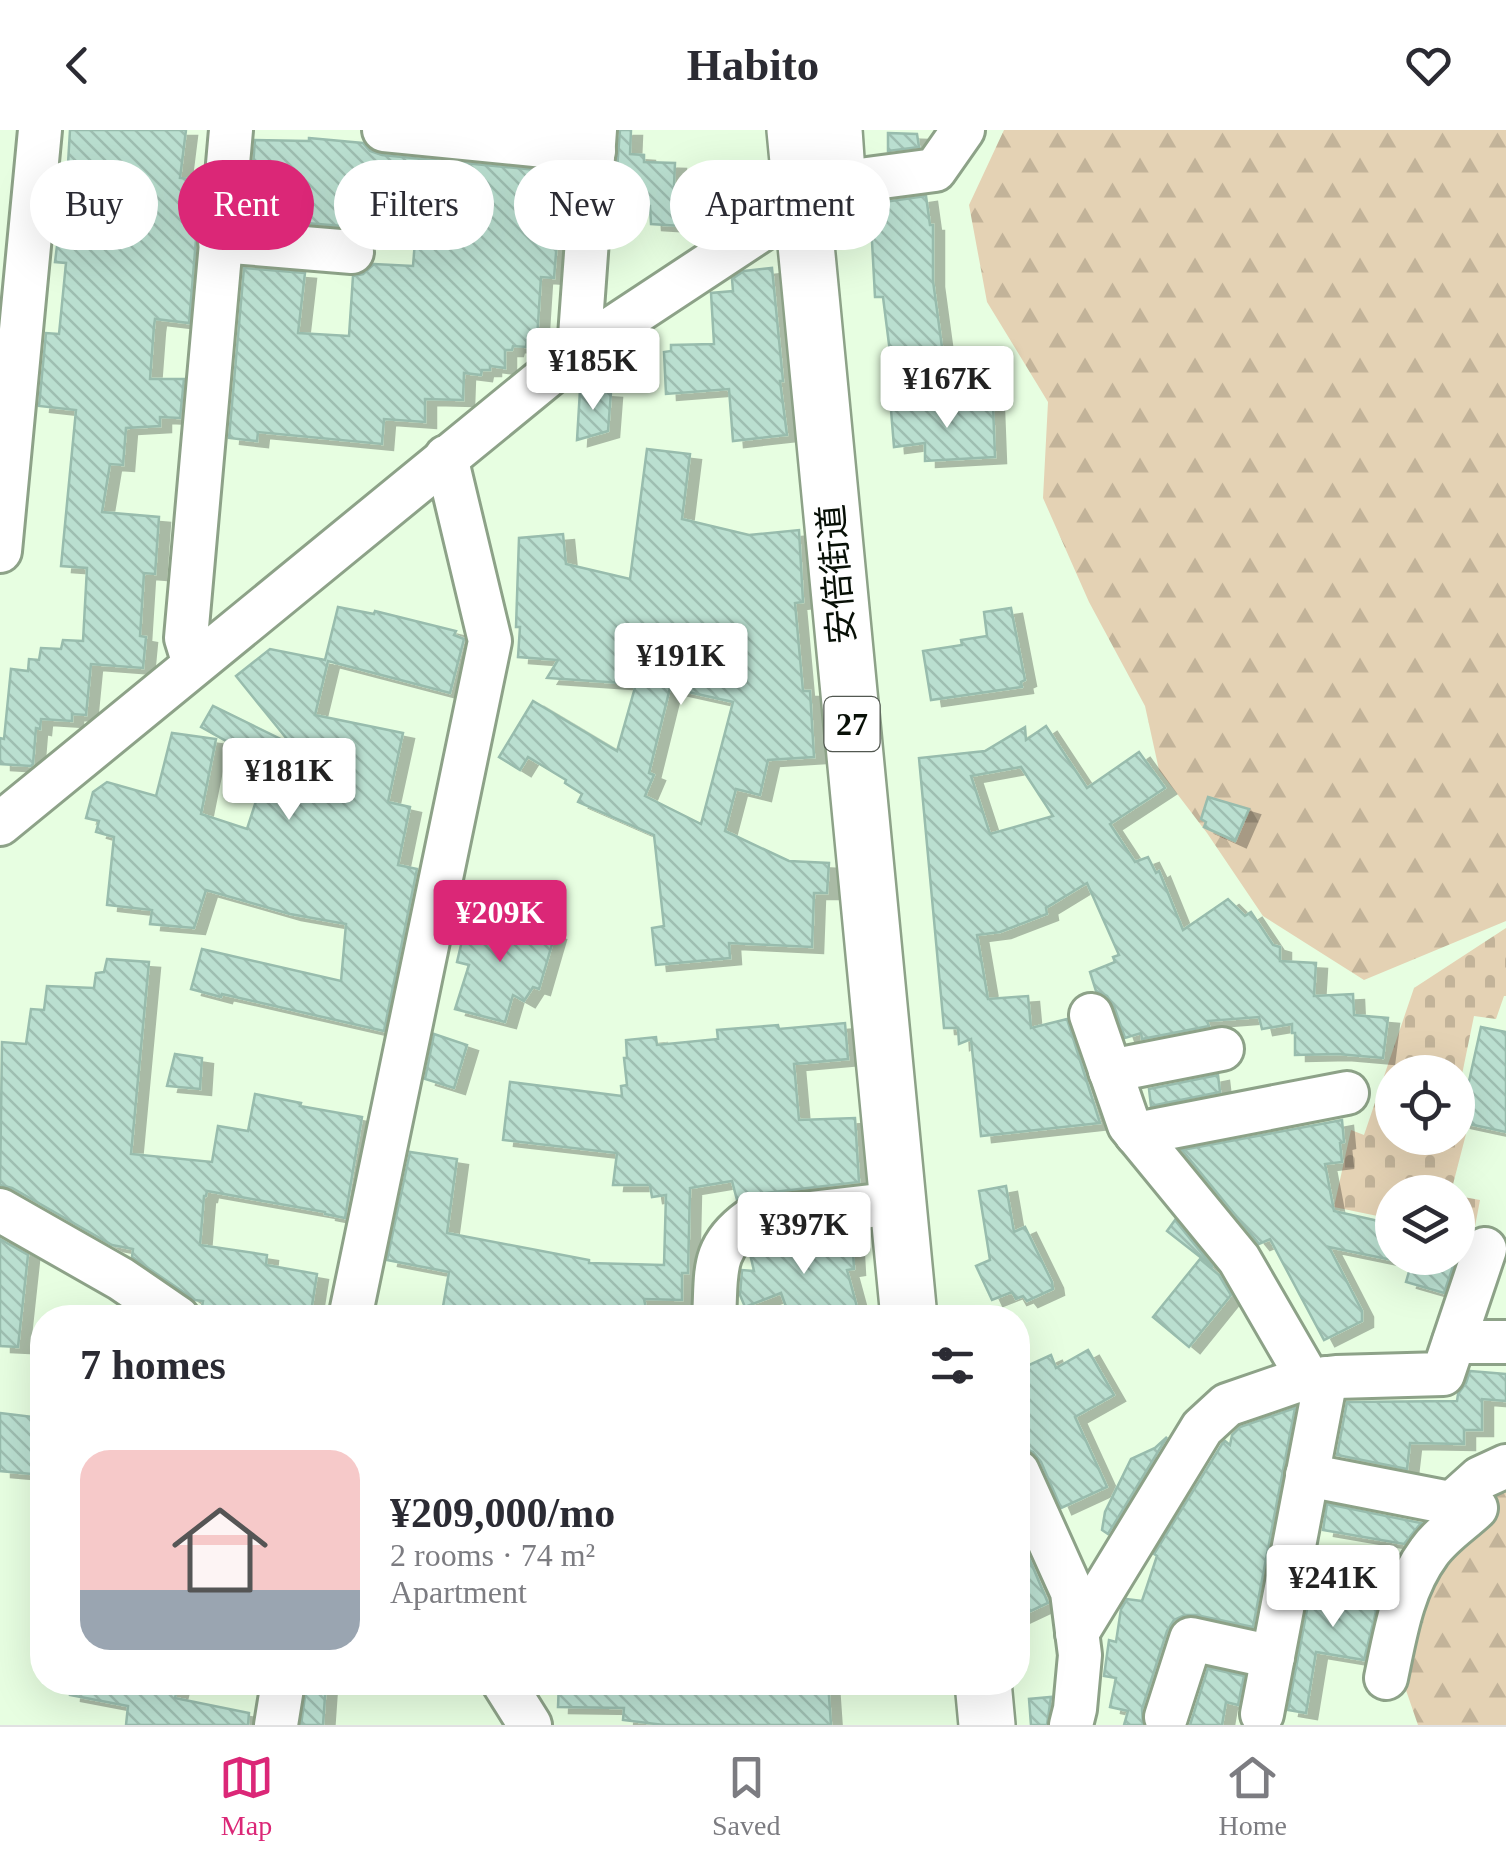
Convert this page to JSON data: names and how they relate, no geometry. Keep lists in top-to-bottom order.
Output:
{
  "streets": {
    "main road": ["安倍街道", "27"]
  },
  "page": {
    "header": "Habito",
    "chip": [
      "Buy",
      "Rent",
      "Filters",
      "New",
      "Apartment"
    ],
    "price": [
      "¥185K",
      "¥167K",
      "¥191K",
      "¥181K",
      "¥209K",
      "¥397K",
      "¥241K"
    ],
    "heading": "7 homes",
    "list": [
      {
        "name": "¥209,000/mo",
        "note": "2 rooms · 74 m² · Apartment"
      }
    ],
    "tabs": ["Map", "Saved", "Home"]
  }
}
